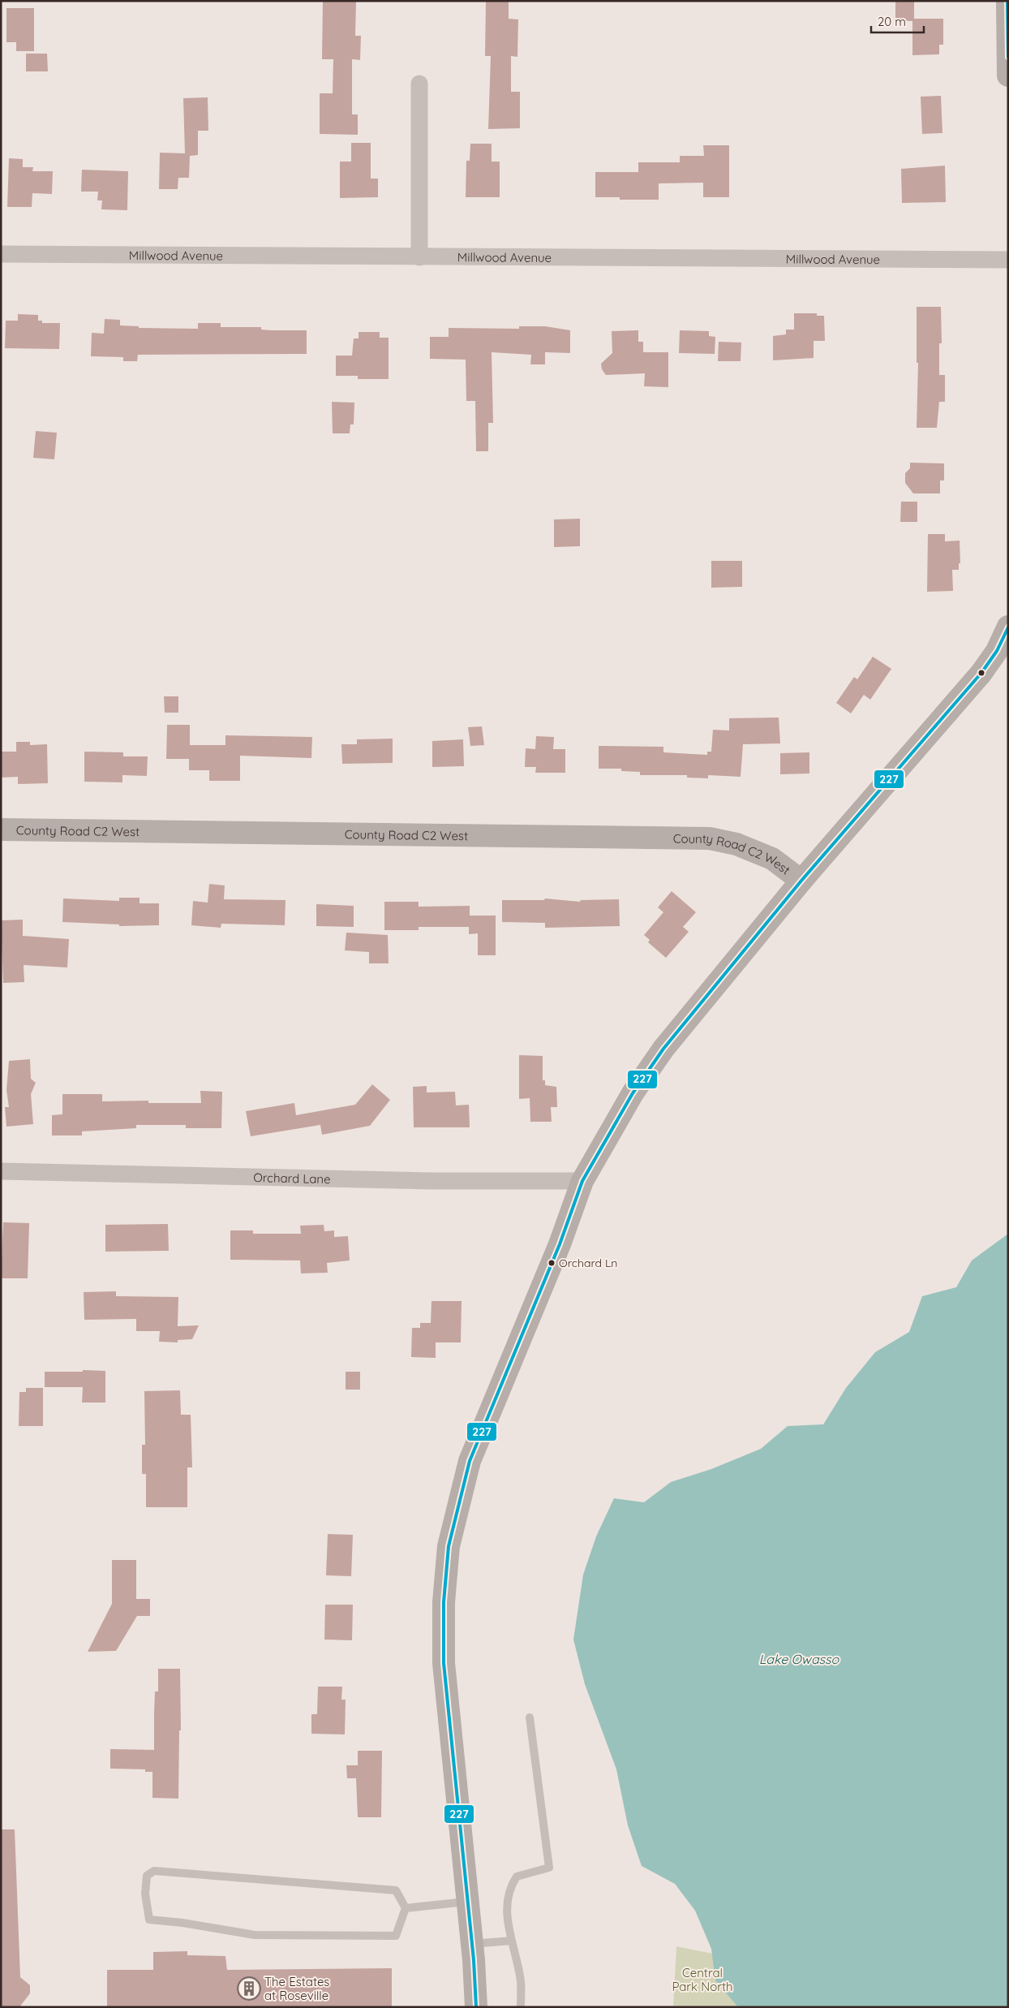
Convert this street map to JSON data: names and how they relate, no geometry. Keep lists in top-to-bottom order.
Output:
{
  "streets": {
    "street": ["Millwood Avenue", "County Road C2 West", "Orchard Lane"]
  },
  "water": ["Lake Owasso"],
  "parks": ["Central Park North"],
  "places": {
    "other": ["Orchard Ln"],
    "building": ["The Estates at Roseville"]
  },
  "lines": ["transit line 227"],
  "scale_bar": "20 m"
}
